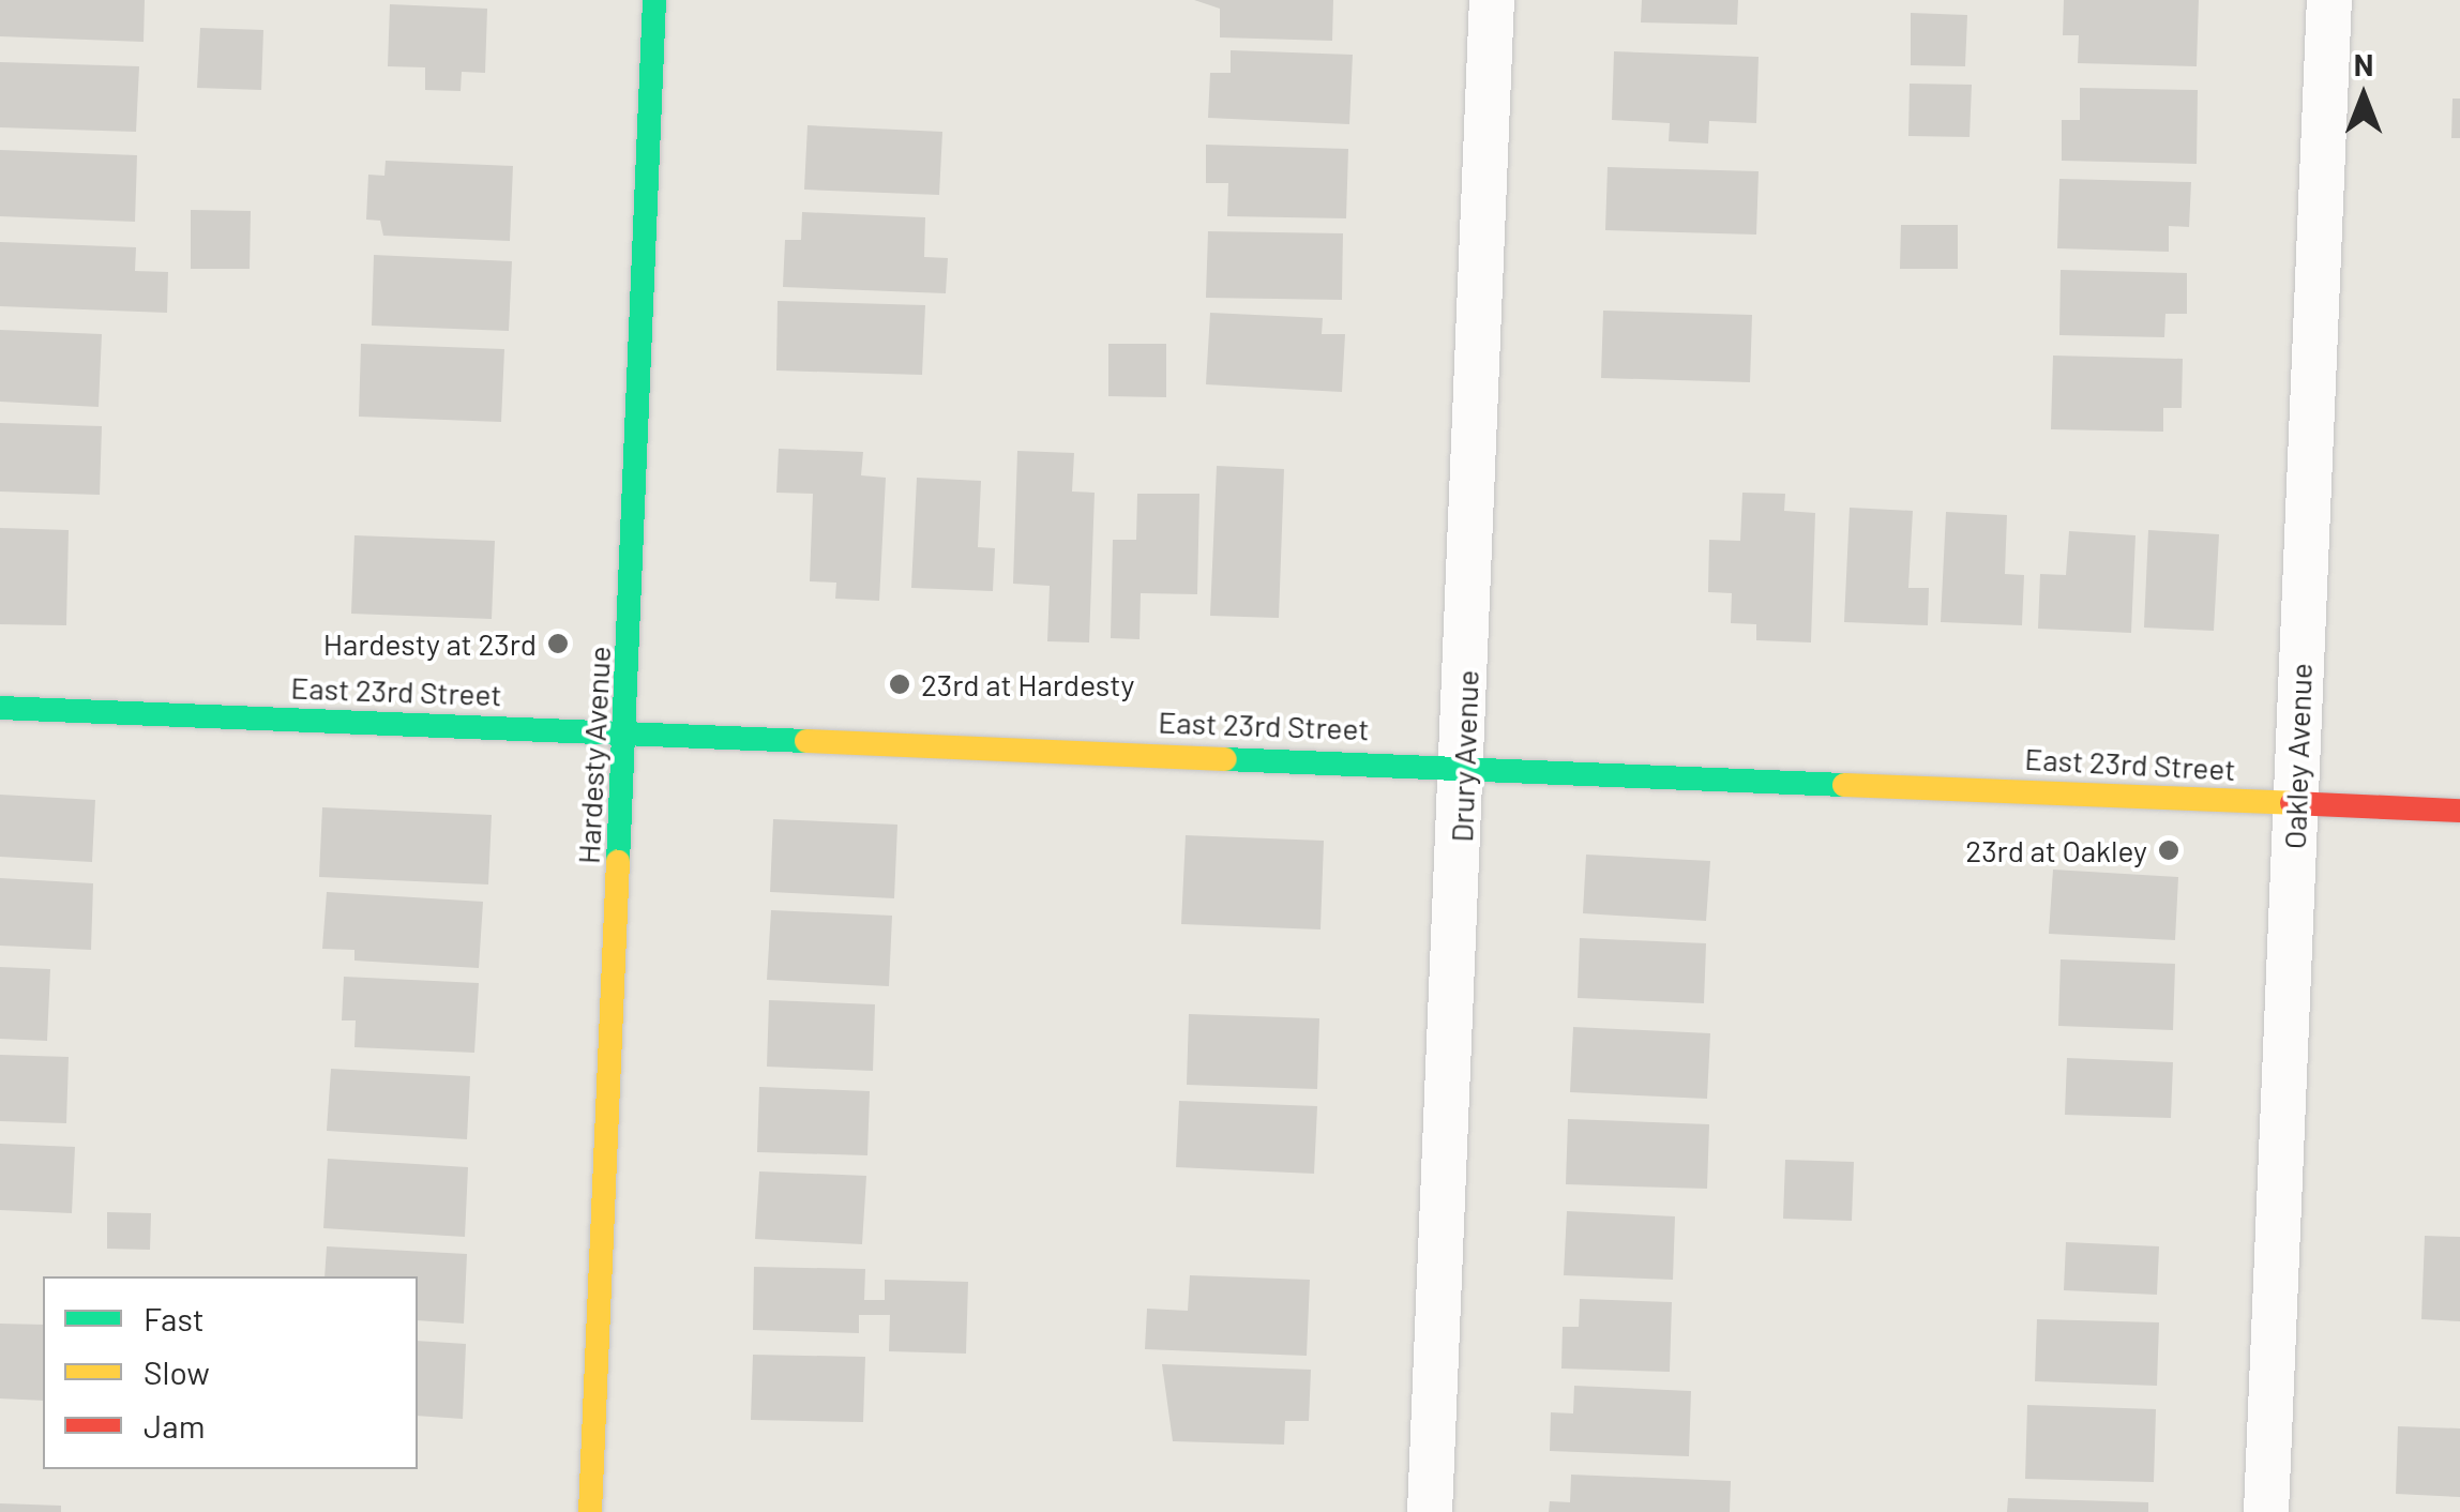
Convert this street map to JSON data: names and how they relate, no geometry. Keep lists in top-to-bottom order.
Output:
{
  "streets": {
    "main road": ["East 23rd Street", "Hardesty Avenue"],
    "street": ["Drury Avenue", "Oakley Avenue"]
  },
  "crossings": [
    ["East 23rd Street", "Hardesty Avenue"],
    ["East 23rd Street", "Drury Avenue"],
    ["East 23rd Street", "Oakley Avenue"]
  ],
  "places": ["Hardesty at 23rd", "23rd at Hardesty", "23rd at Oakley"],
  "legend": ["Fast", "Slow", "Jam"],
  "north": "top"
}
